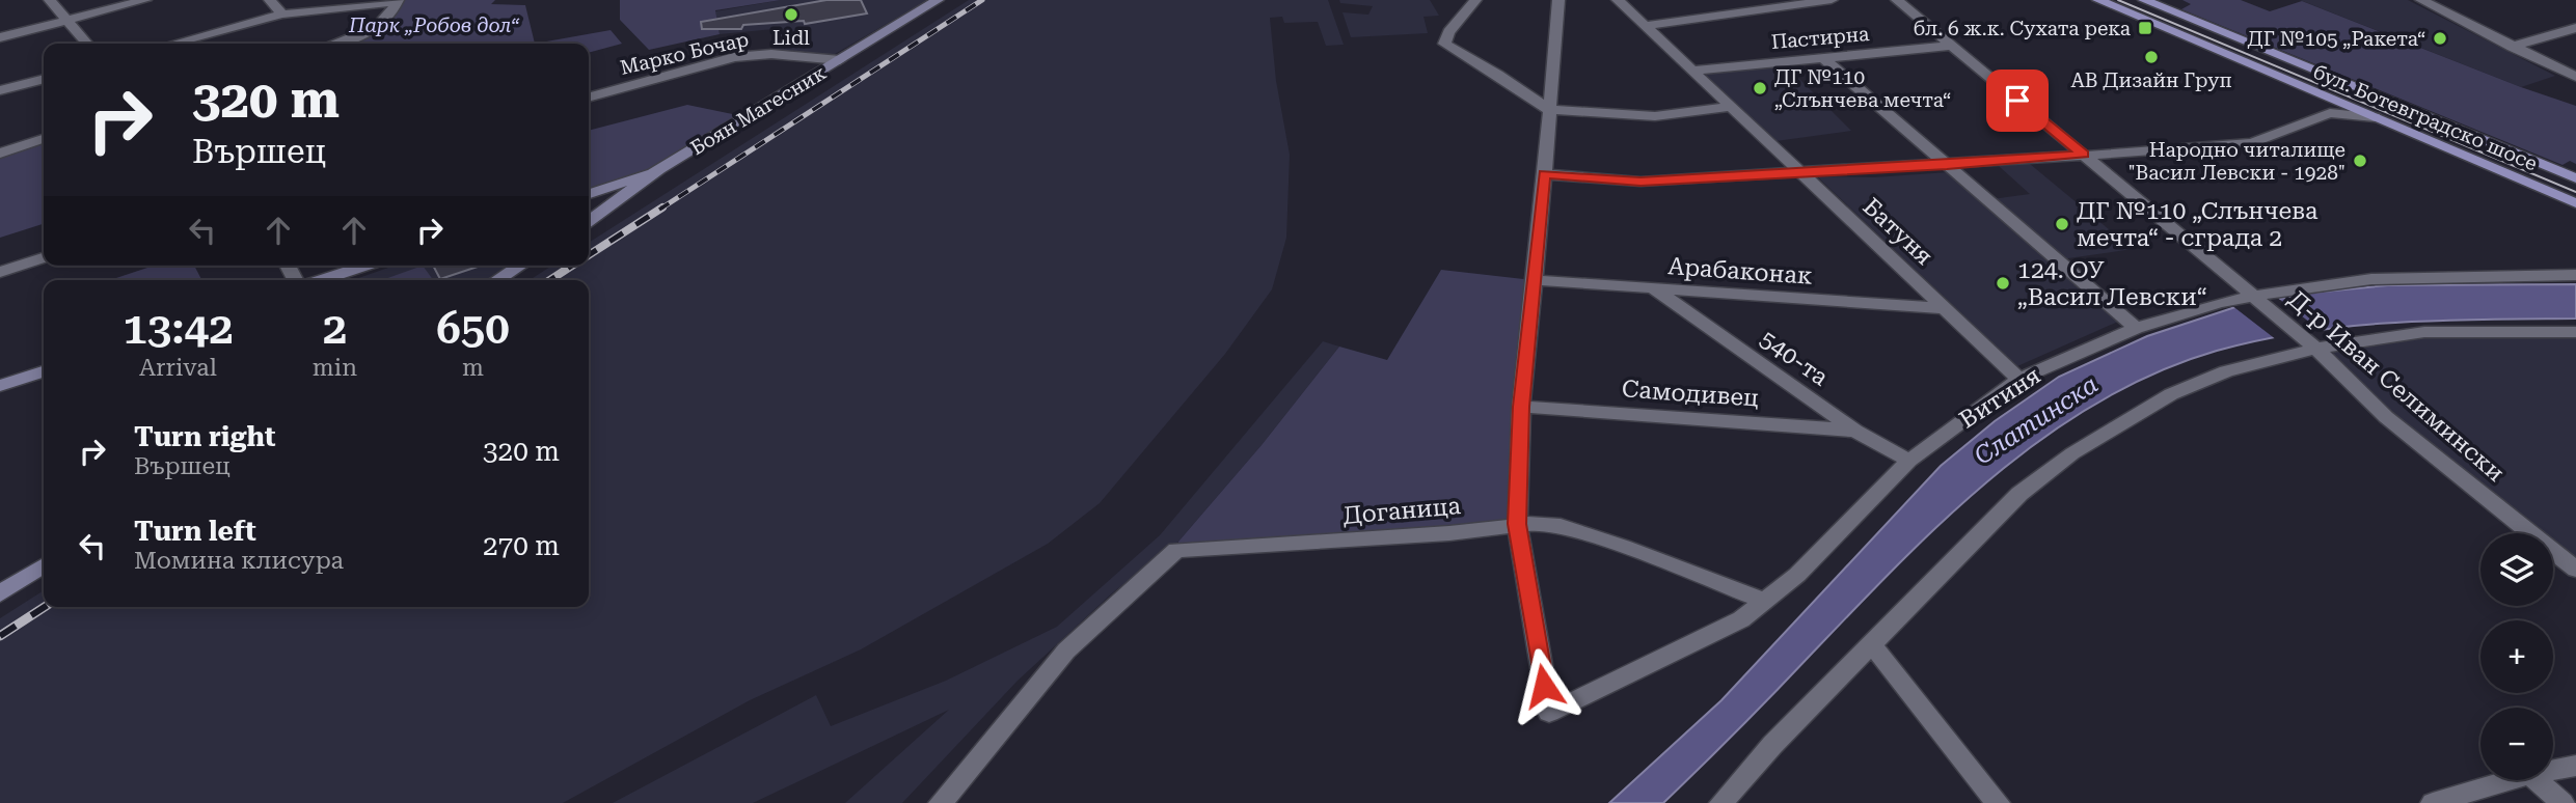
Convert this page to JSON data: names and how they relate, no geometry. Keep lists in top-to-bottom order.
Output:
{
  "streets": {
    "main road": ["бул. Ботевградско шосе"],
    "street": [
      "Пастирна",
      "Марко Бочар",
      "Боян Магесник",
      "Батуня",
      "Арабаконак",
      "540-та",
      "Д-р Иван Селимински",
      "Самодивец",
      "Витиня",
      "Доганица"
    ]
  },
  "crossings": [
    ["Пастирна", "Батуня"],
    ["Пастирна", "Д-р Иван Селимински"],
    ["Марко Бочар", "Боян Магесник"],
    ["Батуня", "Арабаконак"],
    ["Батуня", "Витиня"],
    ["Арабаконак", "540-та"],
    ["540-та", "Самодивец"],
    ["540-та", "Витиня"],
    ["Д-р Иван Селимински", "Витиня"],
    ["Витиня", "Доганица"]
  ],
  "water": ["Слатинска"],
  "parks": ["Парк „Робов дол“"],
  "places": {
    "other": [
      "Lidl",
      "ДГ №105 „Ракета“",
      "АВ Дизайн Груп",
      "ДГ №110 „Слънчева мечта“",
      "Народно читалище \"Васил Левски - 1928\"",
      "ДГ №110 „Слънчева мечта“ - сграда 2",
      "124. ОУ „Васил Левски“"
    ],
    "transit": ["бл. 6 ж.к. Сухата река"]
  },
  "page": {
    "turn": ["320 m", "Вършец"],
    "eta": [
      "13:42",
      "Arrival",
      "2",
      "min",
      "650",
      "m"
    ],
    "list": [
      {
        "name": "Turn right",
        "note": "Вършец",
        "value": "320 m"
      },
      {
        "name": "Turn left",
        "note": "Момина клисура",
        "value": "270 m"
      }
    ],
    "map_buttons": ["+", "−"]
  }
}
